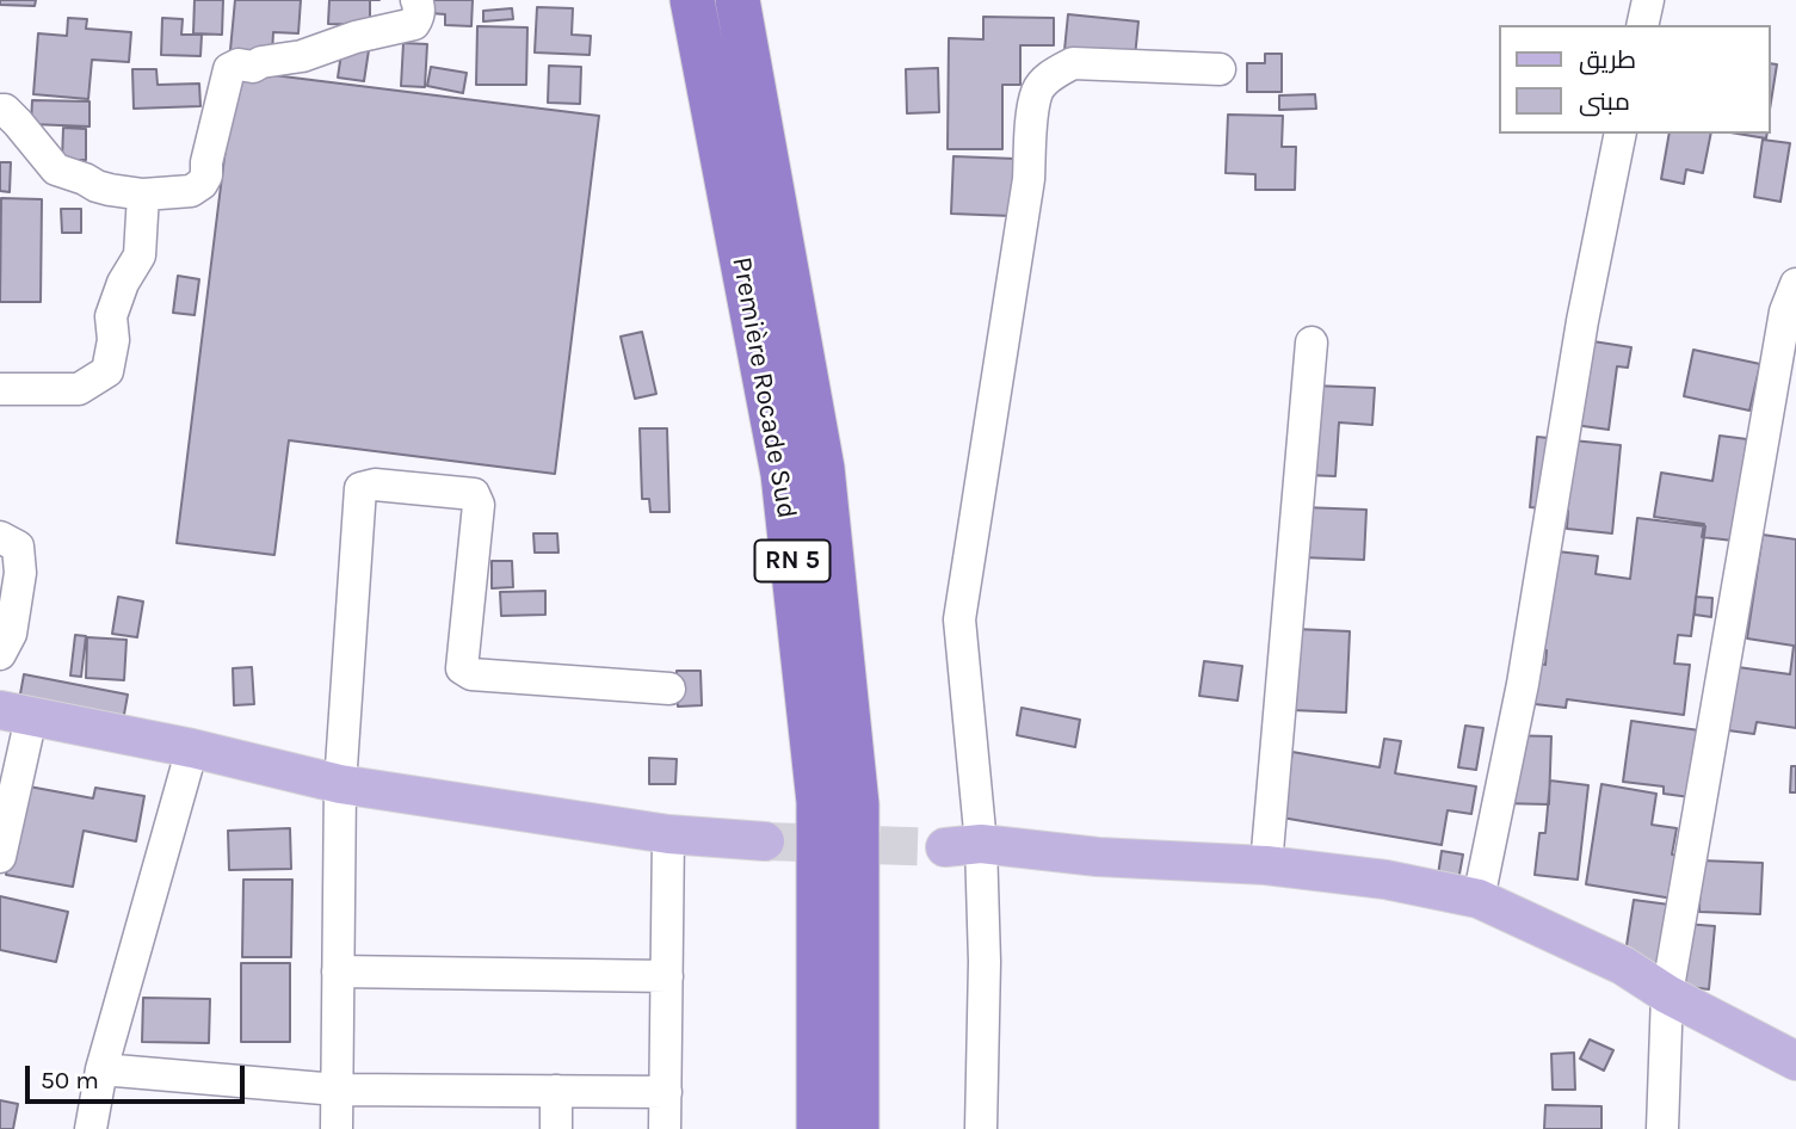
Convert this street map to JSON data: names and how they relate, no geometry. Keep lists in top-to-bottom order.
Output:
{
  "streets": {
    "highway": ["Première Rocade Sud", "RN 5"]
  },
  "legend": ["طريق", "مبنى"],
  "scale_bar": "50 m"
}
